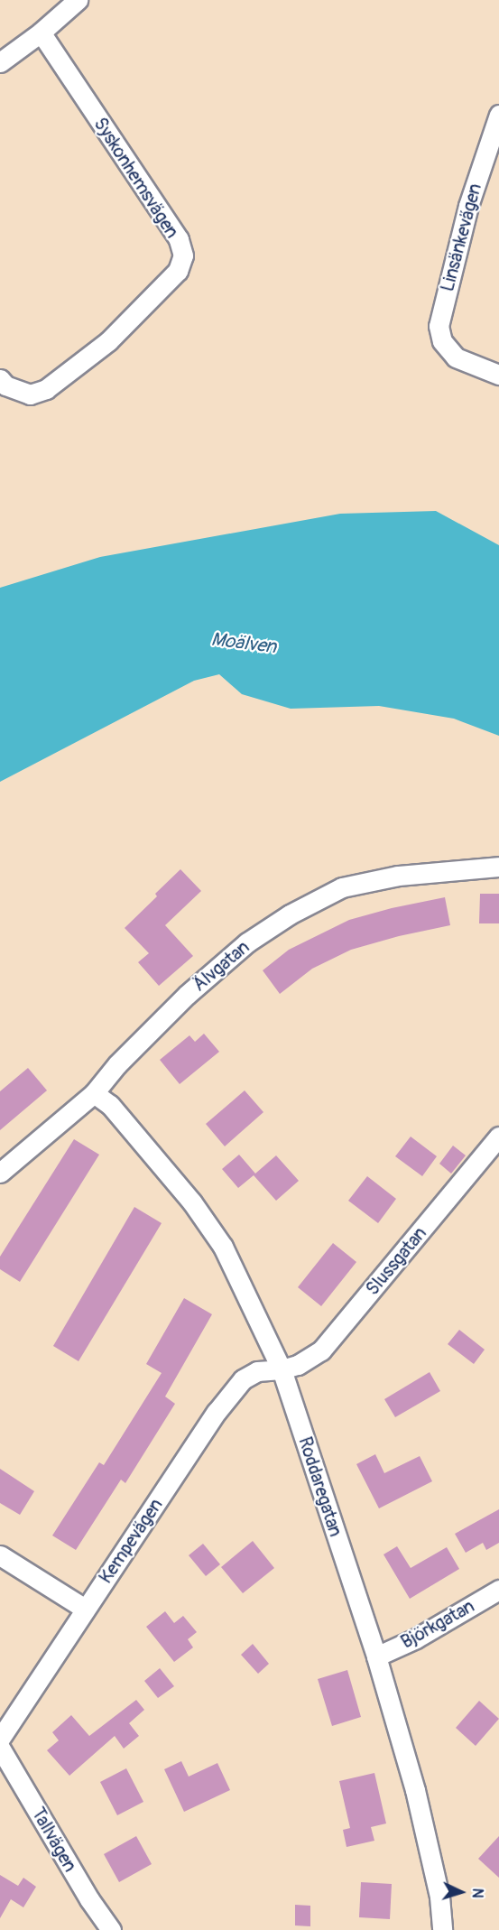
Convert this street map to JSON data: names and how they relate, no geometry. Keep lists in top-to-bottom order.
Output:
{
  "streets": {
    "street": [
      "Syskonhemsvägen",
      "Linsänkevägen",
      "Älvgatan",
      "Slussgatan",
      "Roddaregatan",
      "Kempevägen",
      "Björkgatan",
      "Tallvägen"
    ]
  },
  "crossings": [
    ["Älvgatan", "Roddaregatan"],
    ["Slussgatan", "Roddaregatan"],
    ["Slussgatan", "Kempevägen"],
    ["Roddaregatan", "Kempevägen"],
    ["Roddaregatan", "Björkgatan"]
  ],
  "water": ["Moälven"],
  "north": "right"
}
